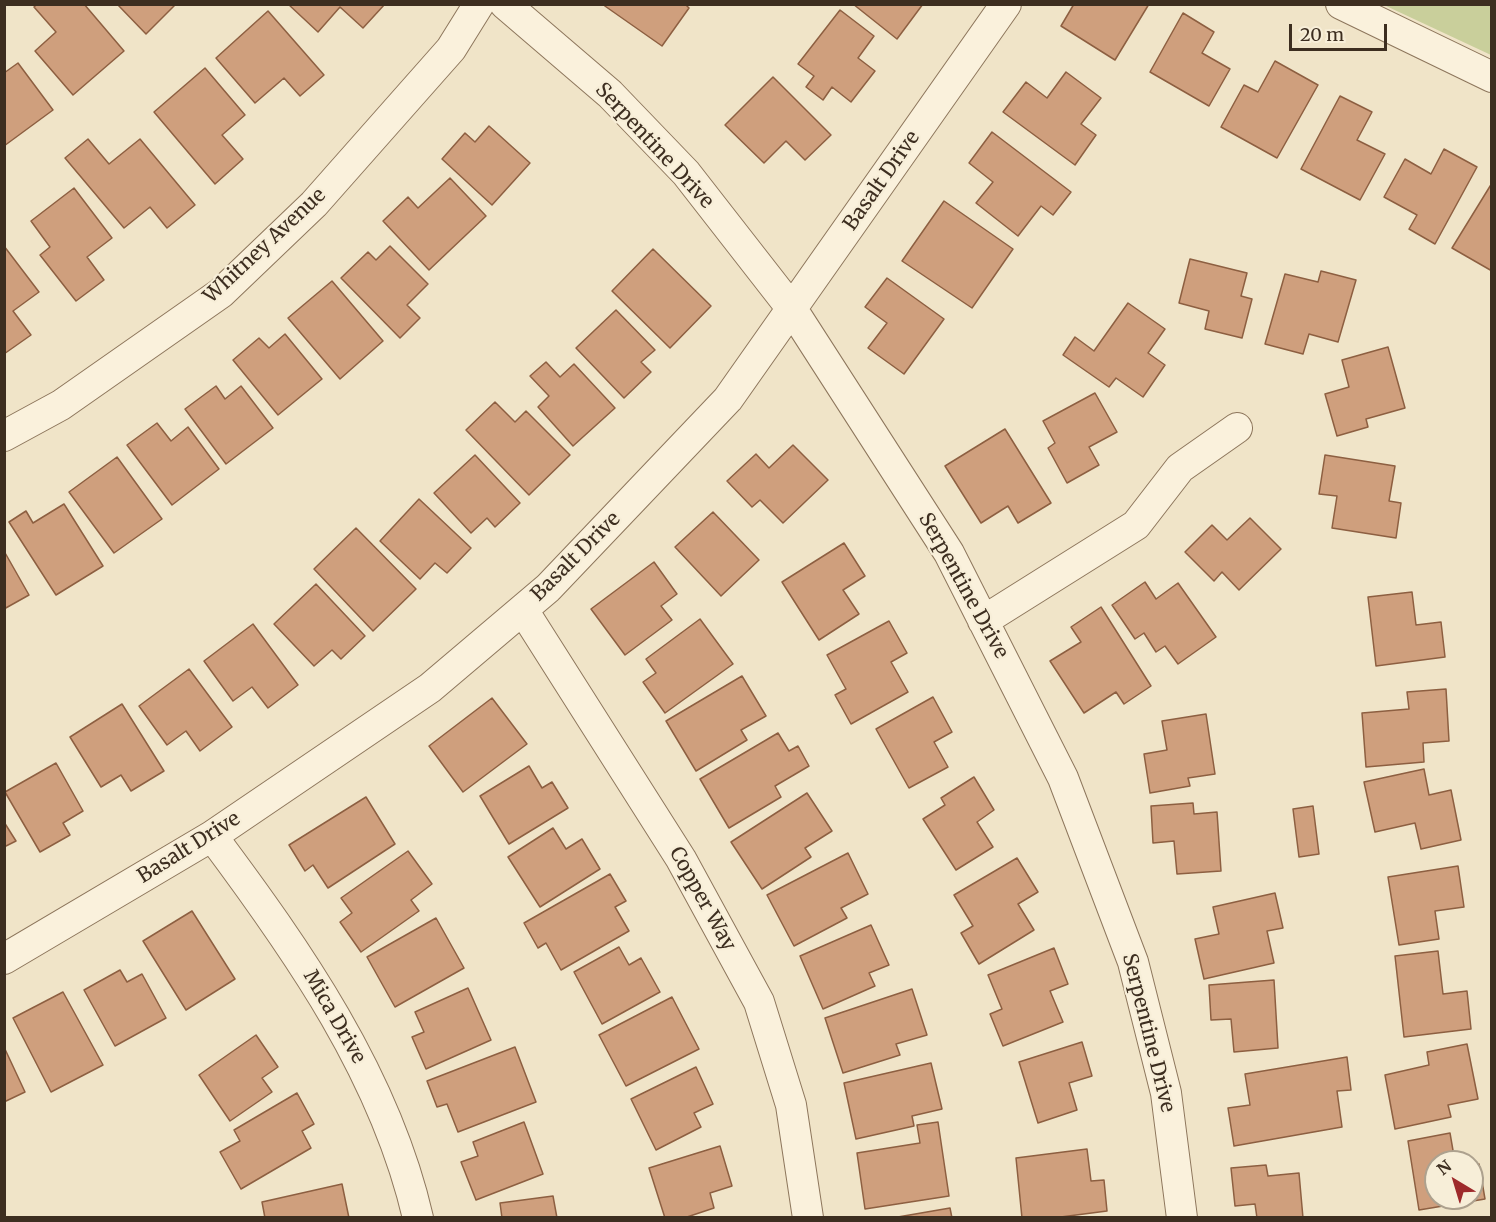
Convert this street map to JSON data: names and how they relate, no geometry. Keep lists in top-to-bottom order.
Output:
{
  "streets": {
    "street": [
      "Serpentine Drive",
      "Basalt Drive",
      "Whitney Avenue",
      "Copper Way",
      "Mica Drive"
    ]
  },
  "crossings": [
    ["Serpentine Drive", "Basalt Drive"],
    ["Basalt Drive", "Copper Way"],
    ["Basalt Drive", "Mica Drive"]
  ],
  "scale_bar": "20 m",
  "north": "top left"
}
